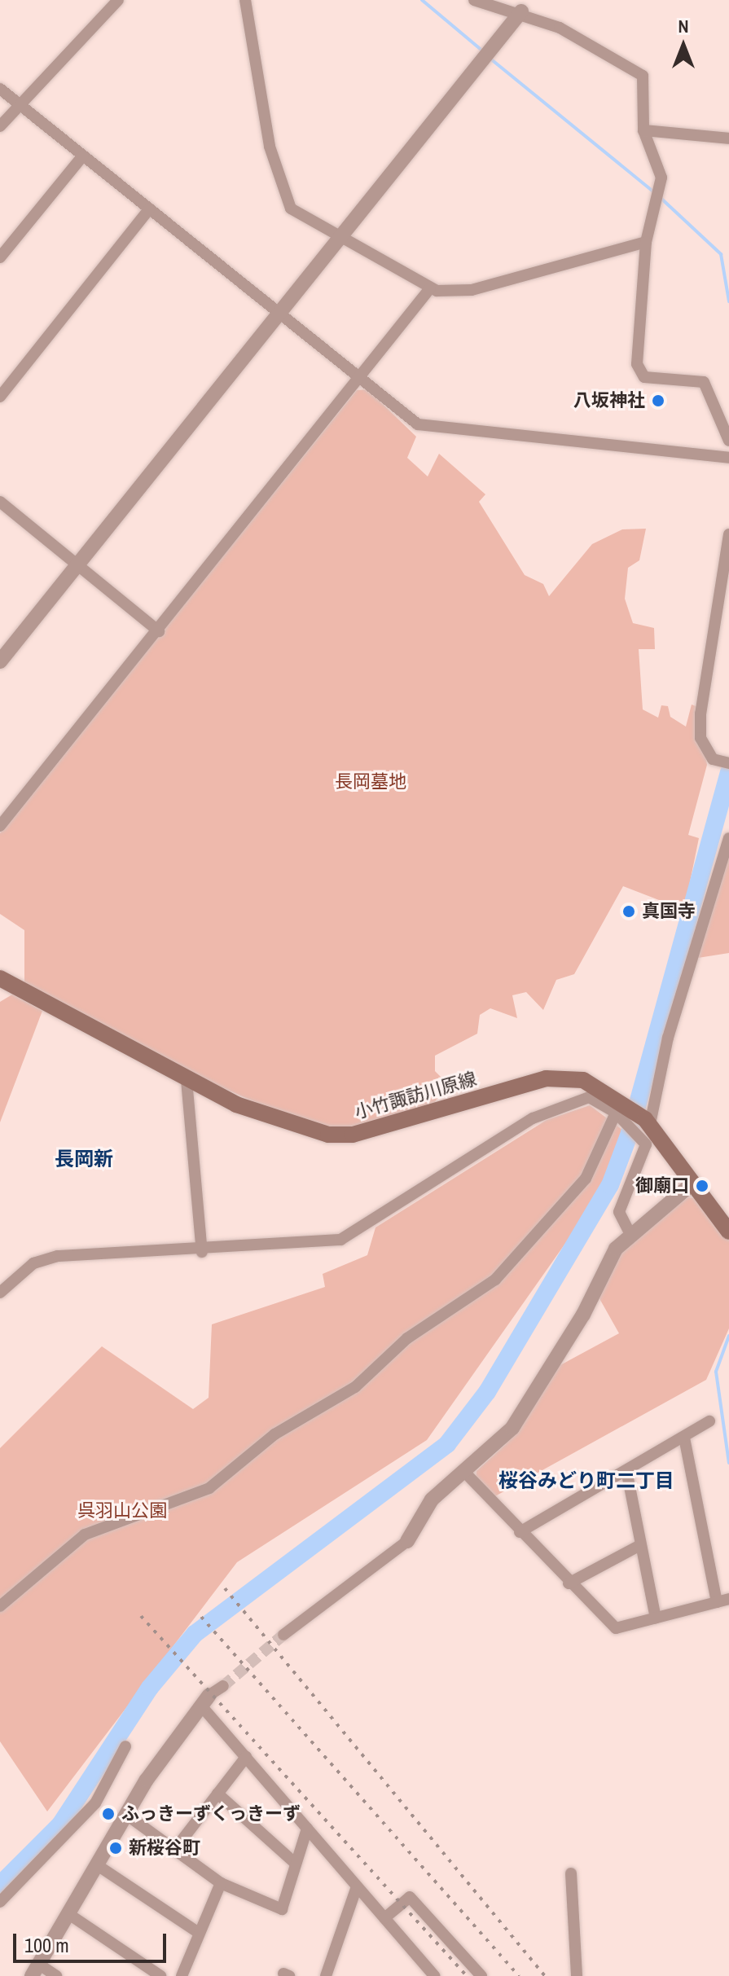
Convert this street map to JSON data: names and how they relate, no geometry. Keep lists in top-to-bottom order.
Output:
{
  "streets": {
    "main road": ["小竹諏訪川原線"]
  },
  "districts": ["長岡新", "桜谷みどり町二丁目"],
  "parks": ["長岡墓地", "呉羽山公園"],
  "places": [
    "八坂神社",
    "真国寺",
    "御廟口",
    "ふっきーずくっきーず",
    "新桜谷町"
  ],
  "scale_bar": "100 m",
  "north": "top"
}
